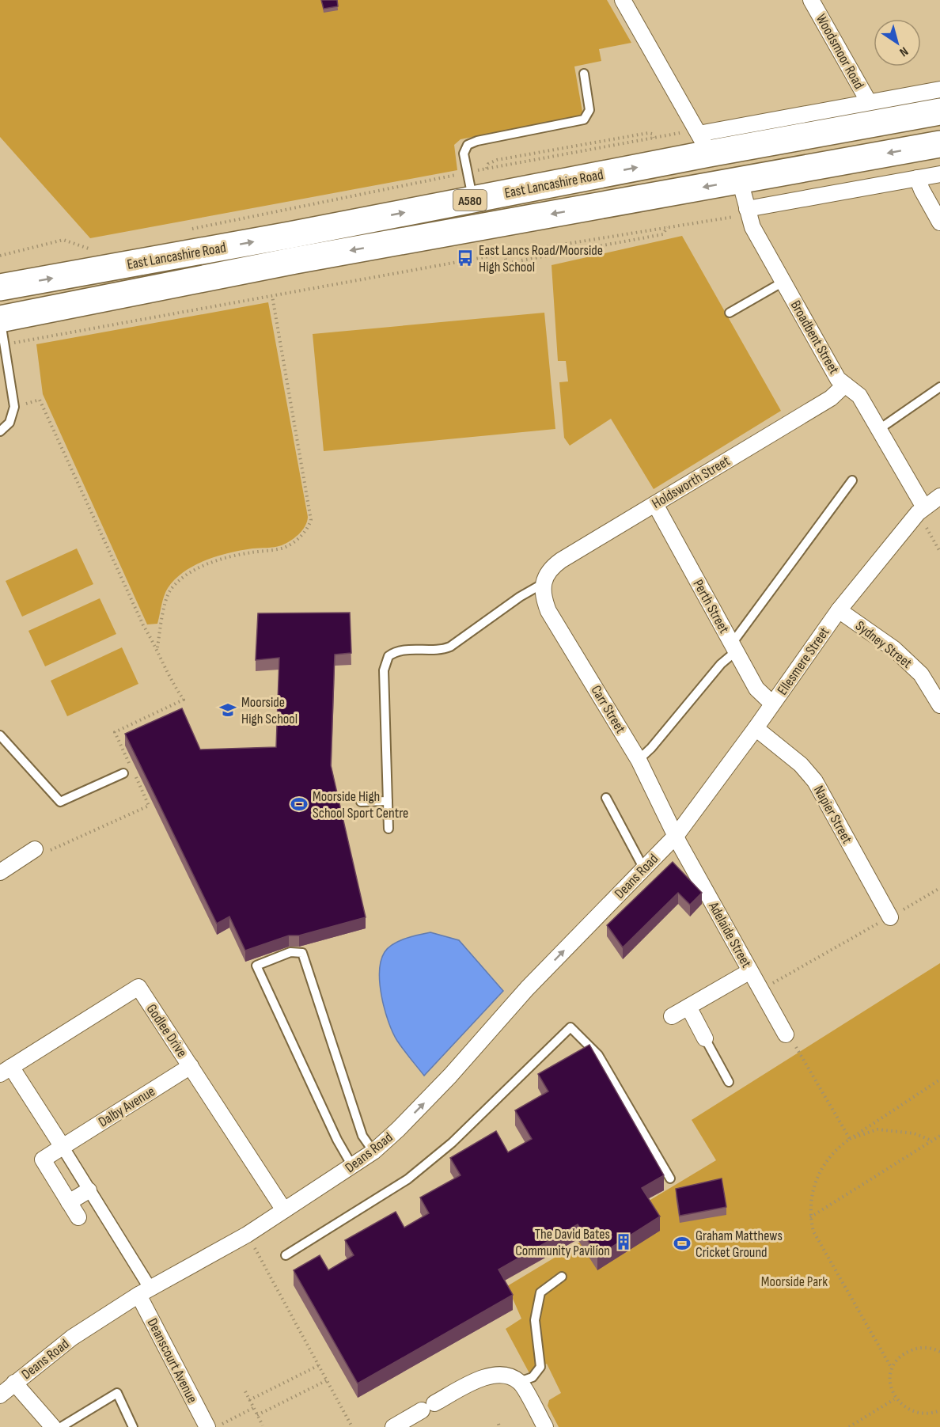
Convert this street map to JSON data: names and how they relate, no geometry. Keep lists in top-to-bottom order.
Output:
{
  "streets": {
    "highway": ["East Lancashire Road", "A580"],
    "street": [
      "Woodsmoor Road",
      "Broadbent Street",
      "Holdsworth Street",
      "Perth Street",
      "Sydney Street",
      "Ellesmere Street",
      "Carr Street",
      "Napier Street",
      "Deans Road",
      "Adelaide Street",
      "Godlee Drive",
      "Dalby Avenue",
      "Deanscourt Avenue"
    ]
  },
  "crossings": [
    ["East Lancashire Road", "Broadbent Street"],
    ["Broadbent Street", "Holdsworth Street"],
    ["Broadbent Street", "Ellesmere Street"],
    ["Holdsworth Street", "Perth Street"],
    ["Holdsworth Street", "Carr Street"],
    ["Perth Street", "Ellesmere Street"],
    ["Sydney Street", "Ellesmere Street"],
    ["Ellesmere Street", "Carr Street"],
    ["Ellesmere Street", "Napier Street"],
    ["Ellesmere Street", "Deans Road"],
    ["Ellesmere Street", "Adelaide Street"],
    ["Carr Street", "Deans Road"],
    ["Carr Street", "Adelaide Street"],
    ["Deans Road", "Adelaide Street"],
    ["Deans Road", "Godlee Drive"],
    ["Deans Road", "Deanscourt Avenue"],
    ["Godlee Drive", "Dalby Avenue"]
  ],
  "one_way": ["Deans Road"],
  "parks": ["Moorside Park"],
  "places": {
    "bus stop": ["East Lancs Road/Moorside High School"],
    "school or university": ["Moorside High School"],
    "sports": ["Moorside High School Sport Centre", "Graham Matthews Cricket Ground"],
    "building": ["The David Bates Community Pavilion"]
  },
  "north": "bottom right"
}
